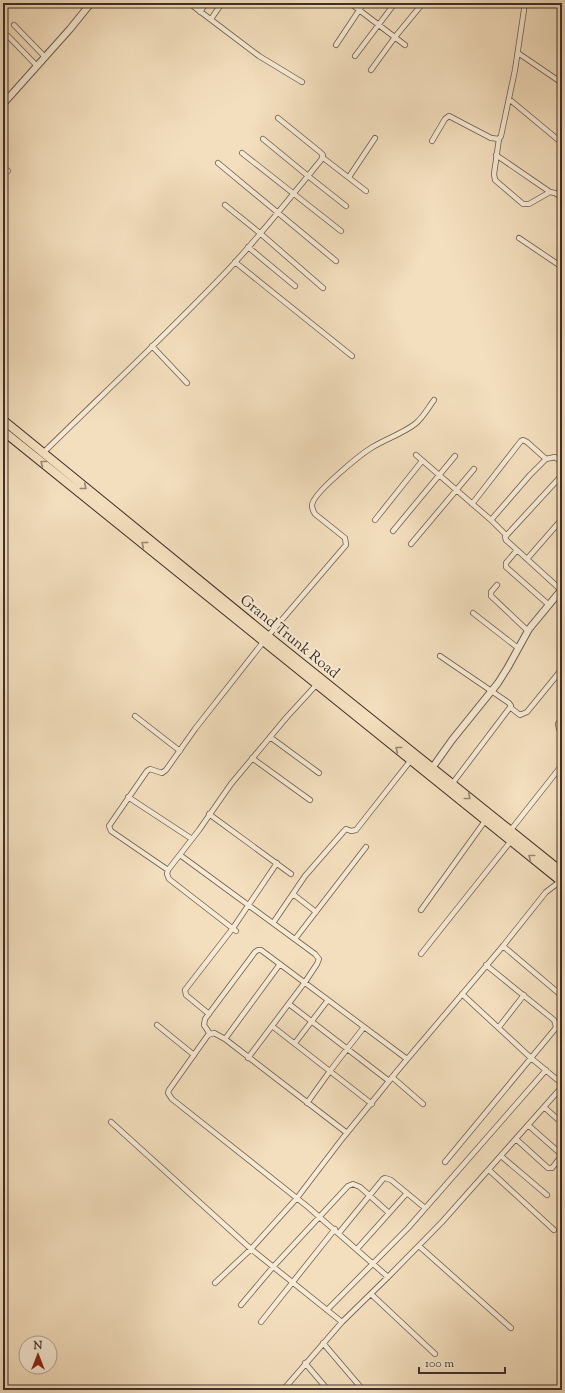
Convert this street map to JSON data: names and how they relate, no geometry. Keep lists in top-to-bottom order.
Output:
{
  "streets": {
    "highway": ["Grand Trunk Road"]
  },
  "scale_bar": "100 m",
  "north": "top"
}
